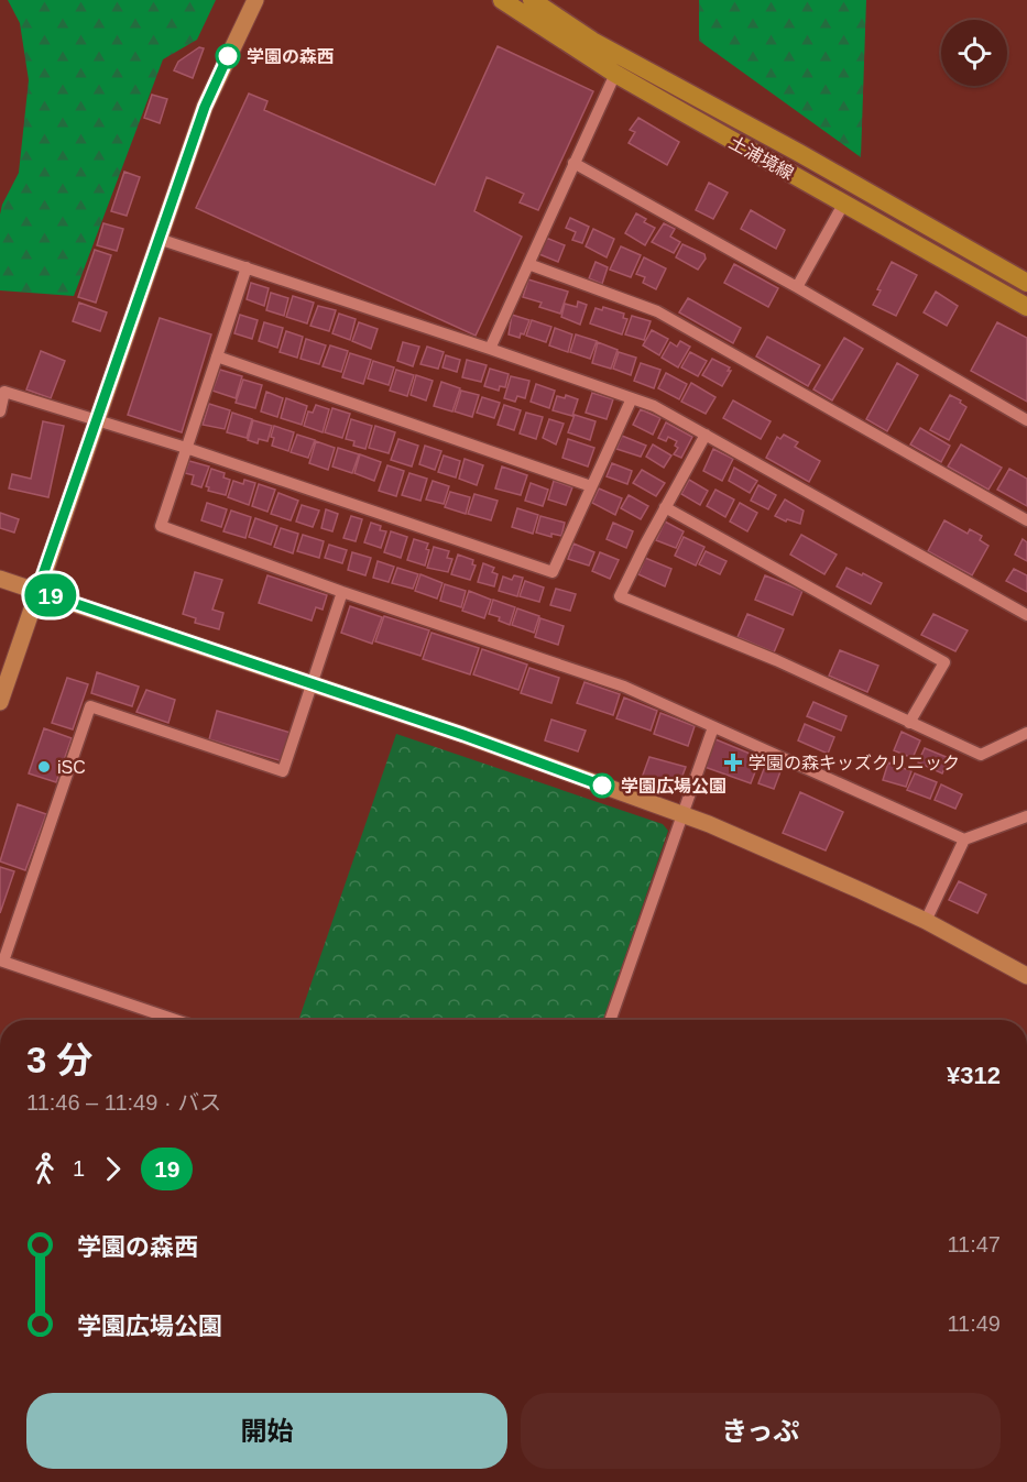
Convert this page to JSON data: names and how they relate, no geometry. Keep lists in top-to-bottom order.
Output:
{
  "streets": {
    "main road": ["土浦境線"]
  },
  "places": {
    "other": ["学園の森西", "iSC", "学園広場公園"],
    "health": ["学園の森キッズクリニック"]
  },
  "lines": ["bus line 19"],
  "page": {
    "on_map": "19",
    "heading": ["3 分", "11:46 – 11:49 · バス", "¥312"],
    "legs": ["1", "19"],
    "list": [
      {
        "name": "学園の森西",
        "value": "11:47"
      },
      {
        "name": "学園広場公園",
        "value": "11:49"
      }
    ],
    "buttons": ["開始", "きっぷ"]
  }
}
